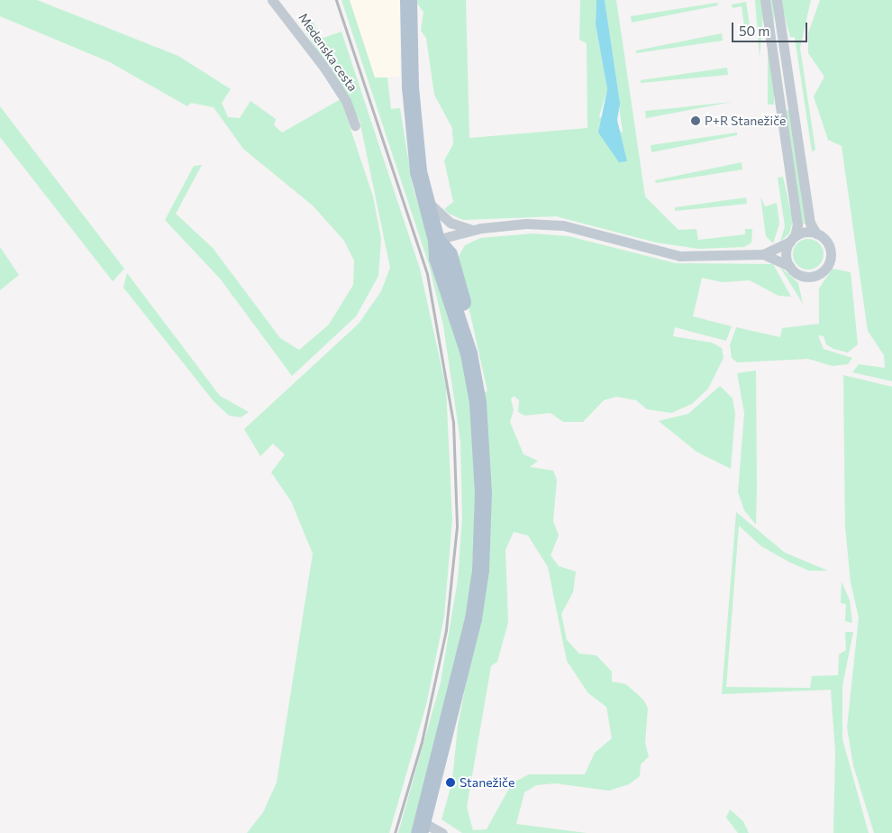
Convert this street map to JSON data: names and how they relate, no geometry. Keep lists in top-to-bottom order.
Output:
{
  "streets": {
    "street": ["Medenska cesta"]
  },
  "places": ["P+R Stanežiče", "Stanežiče"],
  "scale_bar": "50 m"
}
